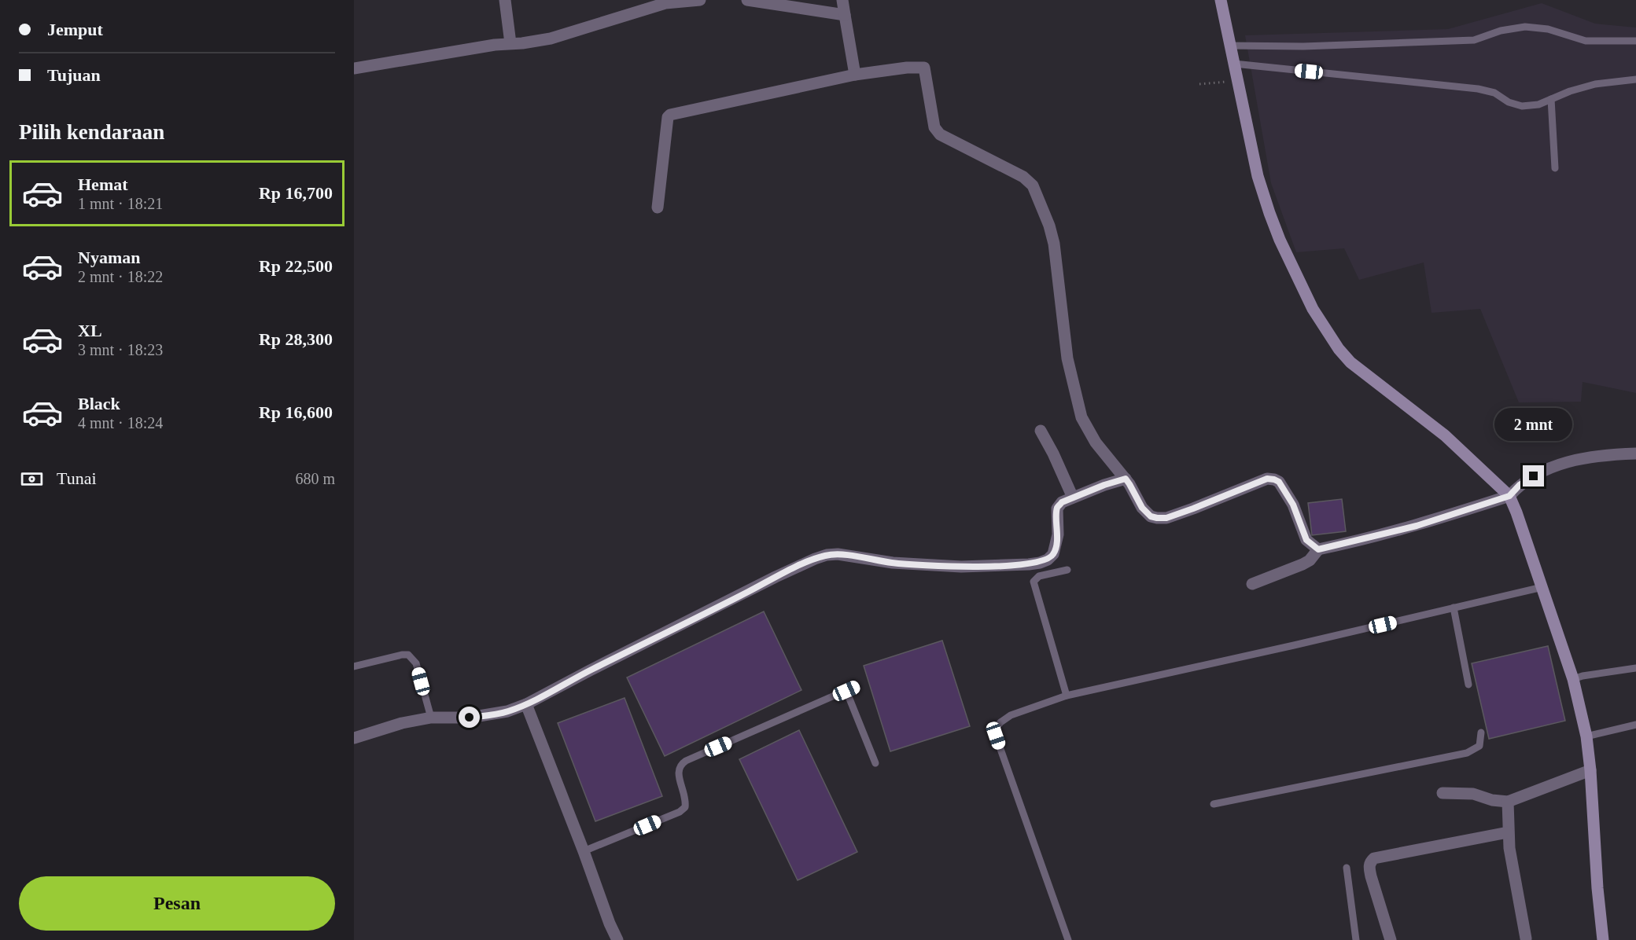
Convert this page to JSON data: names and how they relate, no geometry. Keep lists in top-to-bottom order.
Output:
{
  "page": {
    "banner": ["Jemput", "Tujuan"],
    "heading": "Pilih kendaraan",
    "list": [
      {
        "name": "Hemat",
        "note": "1 mnt · 18:21",
        "value": "Rp 16,700"
      },
      {
        "name": "Nyaman",
        "note": "2 mnt · 18:22",
        "value": "Rp 22,500"
      },
      {
        "name": "XL",
        "note": "3 mnt · 18:23",
        "value": "Rp 28,300"
      },
      {
        "name": "Black",
        "note": "4 mnt · 18:24",
        "value": "Rp 16,600"
      }
    ],
    "bubble": "2 mnt",
    "pay": ["Tunai", "680 m"],
    "buttons": "Pesan"
  }
}
